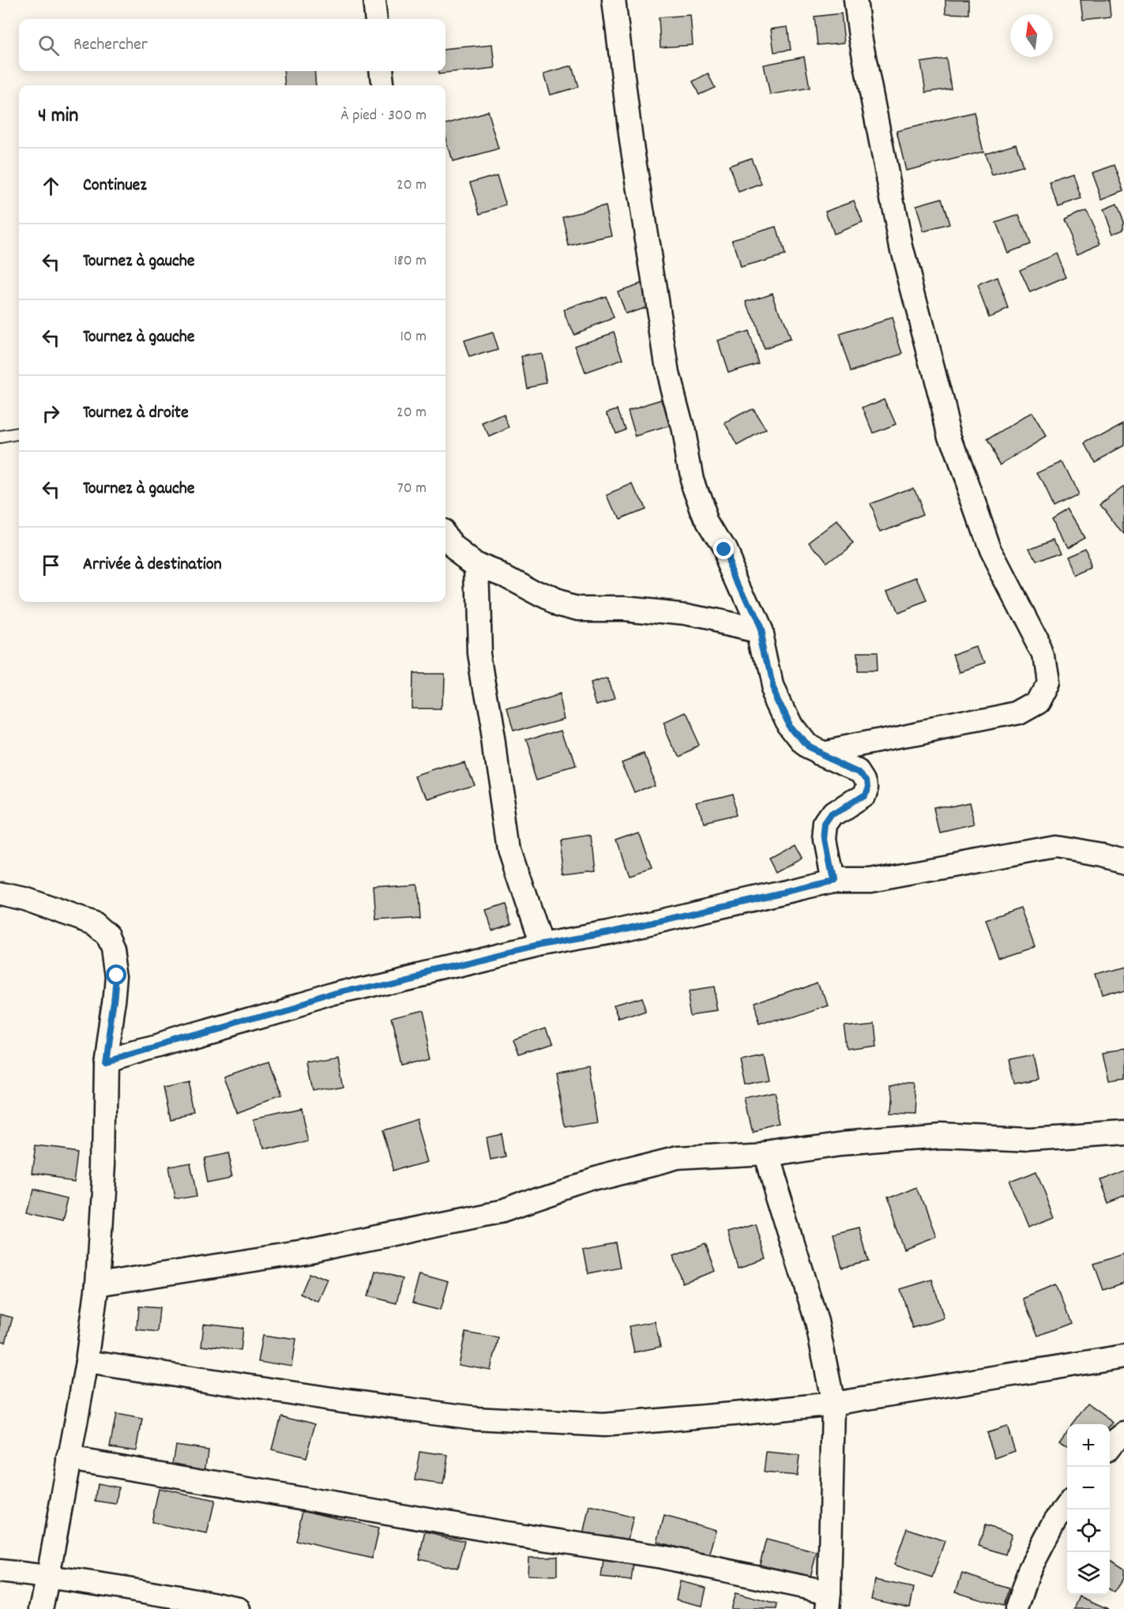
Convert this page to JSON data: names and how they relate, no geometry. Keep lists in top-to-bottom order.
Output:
{
  "north": "top",
  "page": {
    "search": "Rechercher",
    "heading": ["4 min", "À pied · 300 m"],
    "list": [
      ["Continuez", "20 m"],
      ["Tournez à gauche", "180 m"],
      ["Tournez à gauche", "10 m"],
      ["Tournez à droite", "20 m"],
      ["Tournez à gauche", "70 m"],
      "Arrivée à destination"
    ],
    "map_buttons": ["+", "−"]
  }
}
